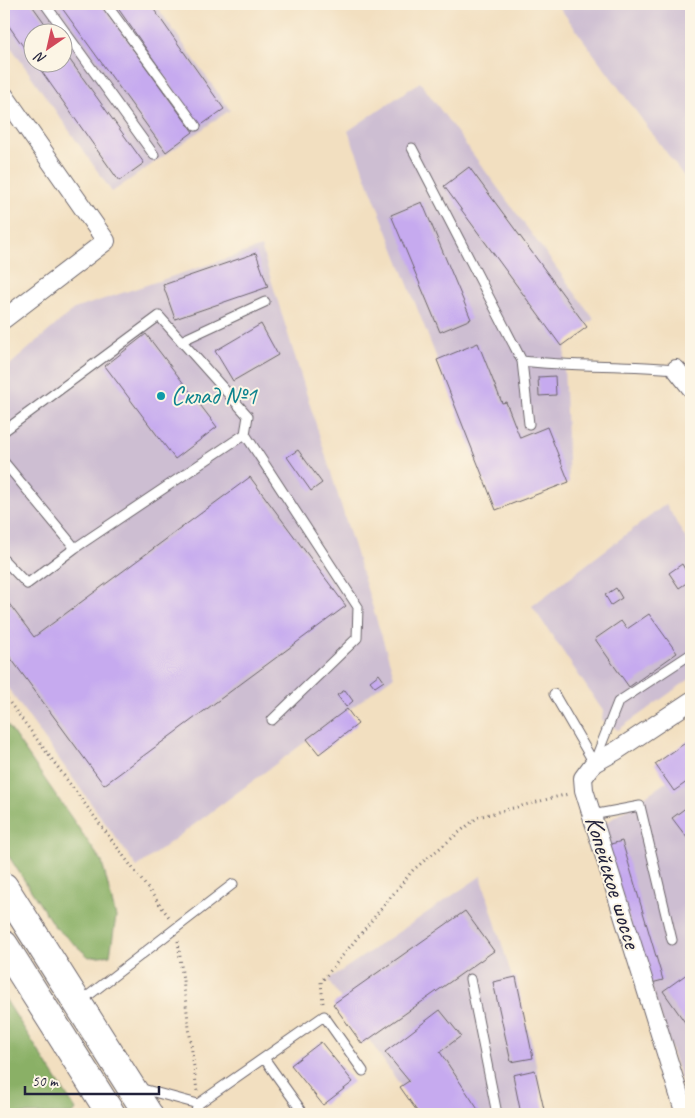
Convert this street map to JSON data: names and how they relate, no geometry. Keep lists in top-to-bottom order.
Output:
{
  "streets": {
    "street": ["Копейское шоссе"]
  },
  "places": ["Склад №1"],
  "scale_bar": "50 m",
  "north": "bottom left"
}
